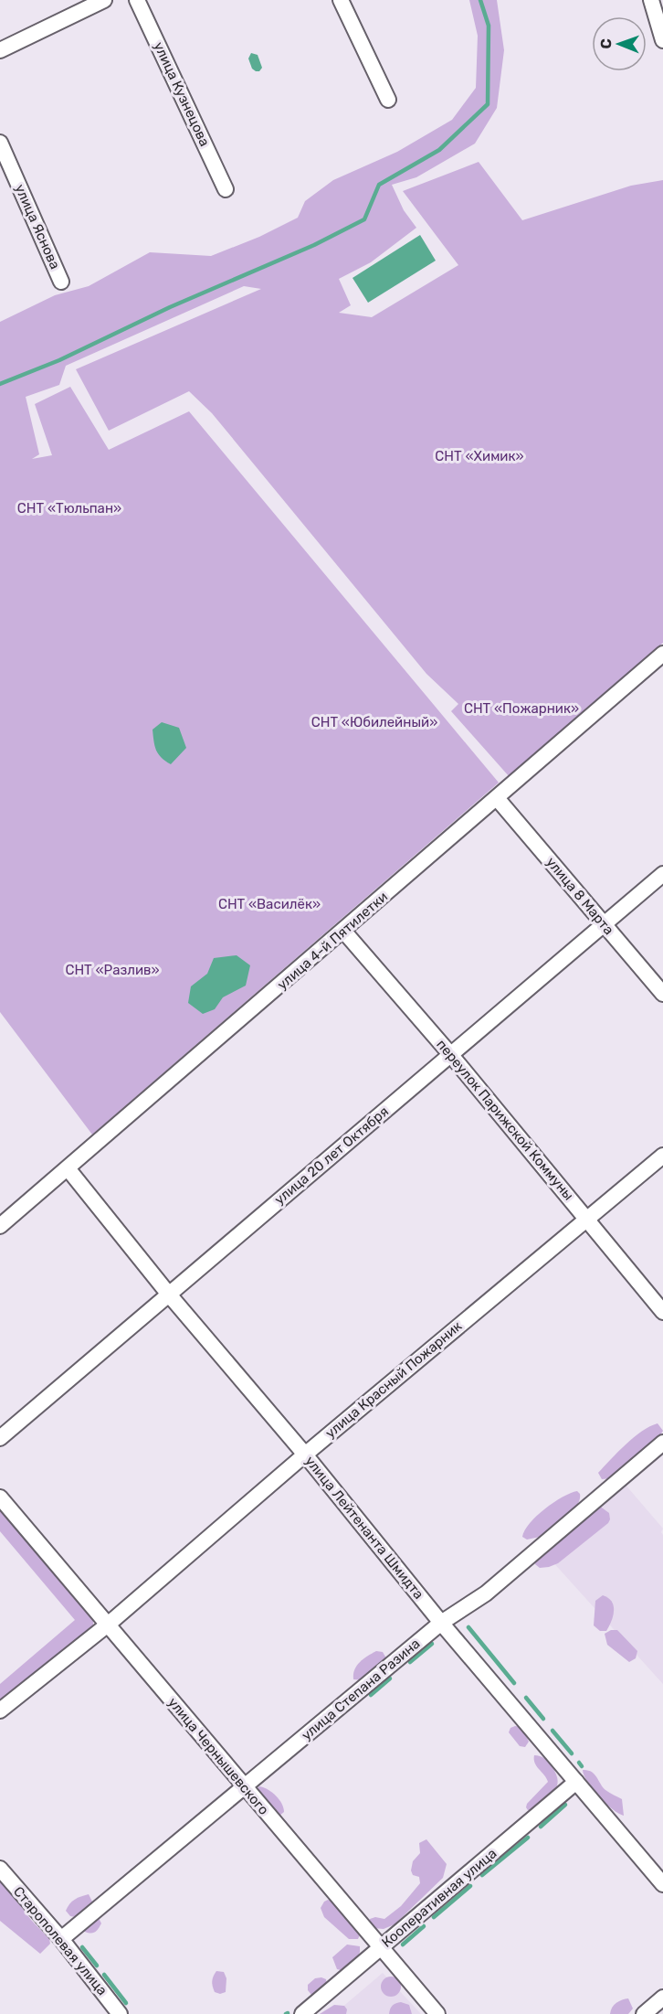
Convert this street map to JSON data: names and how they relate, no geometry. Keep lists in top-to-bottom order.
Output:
{
  "streets": {
    "street": [
      "улица Кузнецова",
      "улица Яснова",
      "улица 8 Марта",
      "улица 4-й Пятилетки",
      "переулок Парижской Коммуны",
      "улица 20 лет Октября",
      "улица Красный Пожарник",
      "улица Лейтенанта Шмидта",
      "улица Степана Разина",
      "улица Чернышевского",
      "Кооперативная улица",
      "Старополевая улица"
    ]
  },
  "crossings": [
    ["улица 8 Марта", "улица 4-й Пятилетки"],
    ["улица 8 Марта", "улица 20 лет Октября"],
    ["улица 4-й Пятилетки", "переулок Парижской Коммуны"],
    ["улица 4-й Пятилетки", "улица Лейтенанта Шмидта"],
    ["переулок Парижской Коммуны", "улица 20 лет Октября"],
    ["переулок Парижской Коммуны", "улица Красный Пожарник"],
    ["улица 20 лет Октября", "улица Лейтенанта Шмидта"],
    ["улица Красный Пожарник", "улица Лейтенанта Шмидта"],
    ["улица Красный Пожарник", "улица Чернышевского"],
    ["улица Лейтенанта Шмидта", "улица Степана Разина"],
    ["улица Лейтенанта Шмидта", "Кооперативная улица"],
    ["улица Степана Разина", "улица Чернышевского"],
    ["улица Степана Разина", "Старополевая улица"],
    ["улица Чернышевского", "Кооперативная улица"]
  ],
  "parks": [
    "СНТ «Химик»",
    "СНТ «Тюльпан»",
    "СНТ «Пожарник»",
    "СНТ «Юбилейный»",
    "СНТ «Василёк»",
    "СНТ «Разлив»"
  ],
  "north": "left"
}
